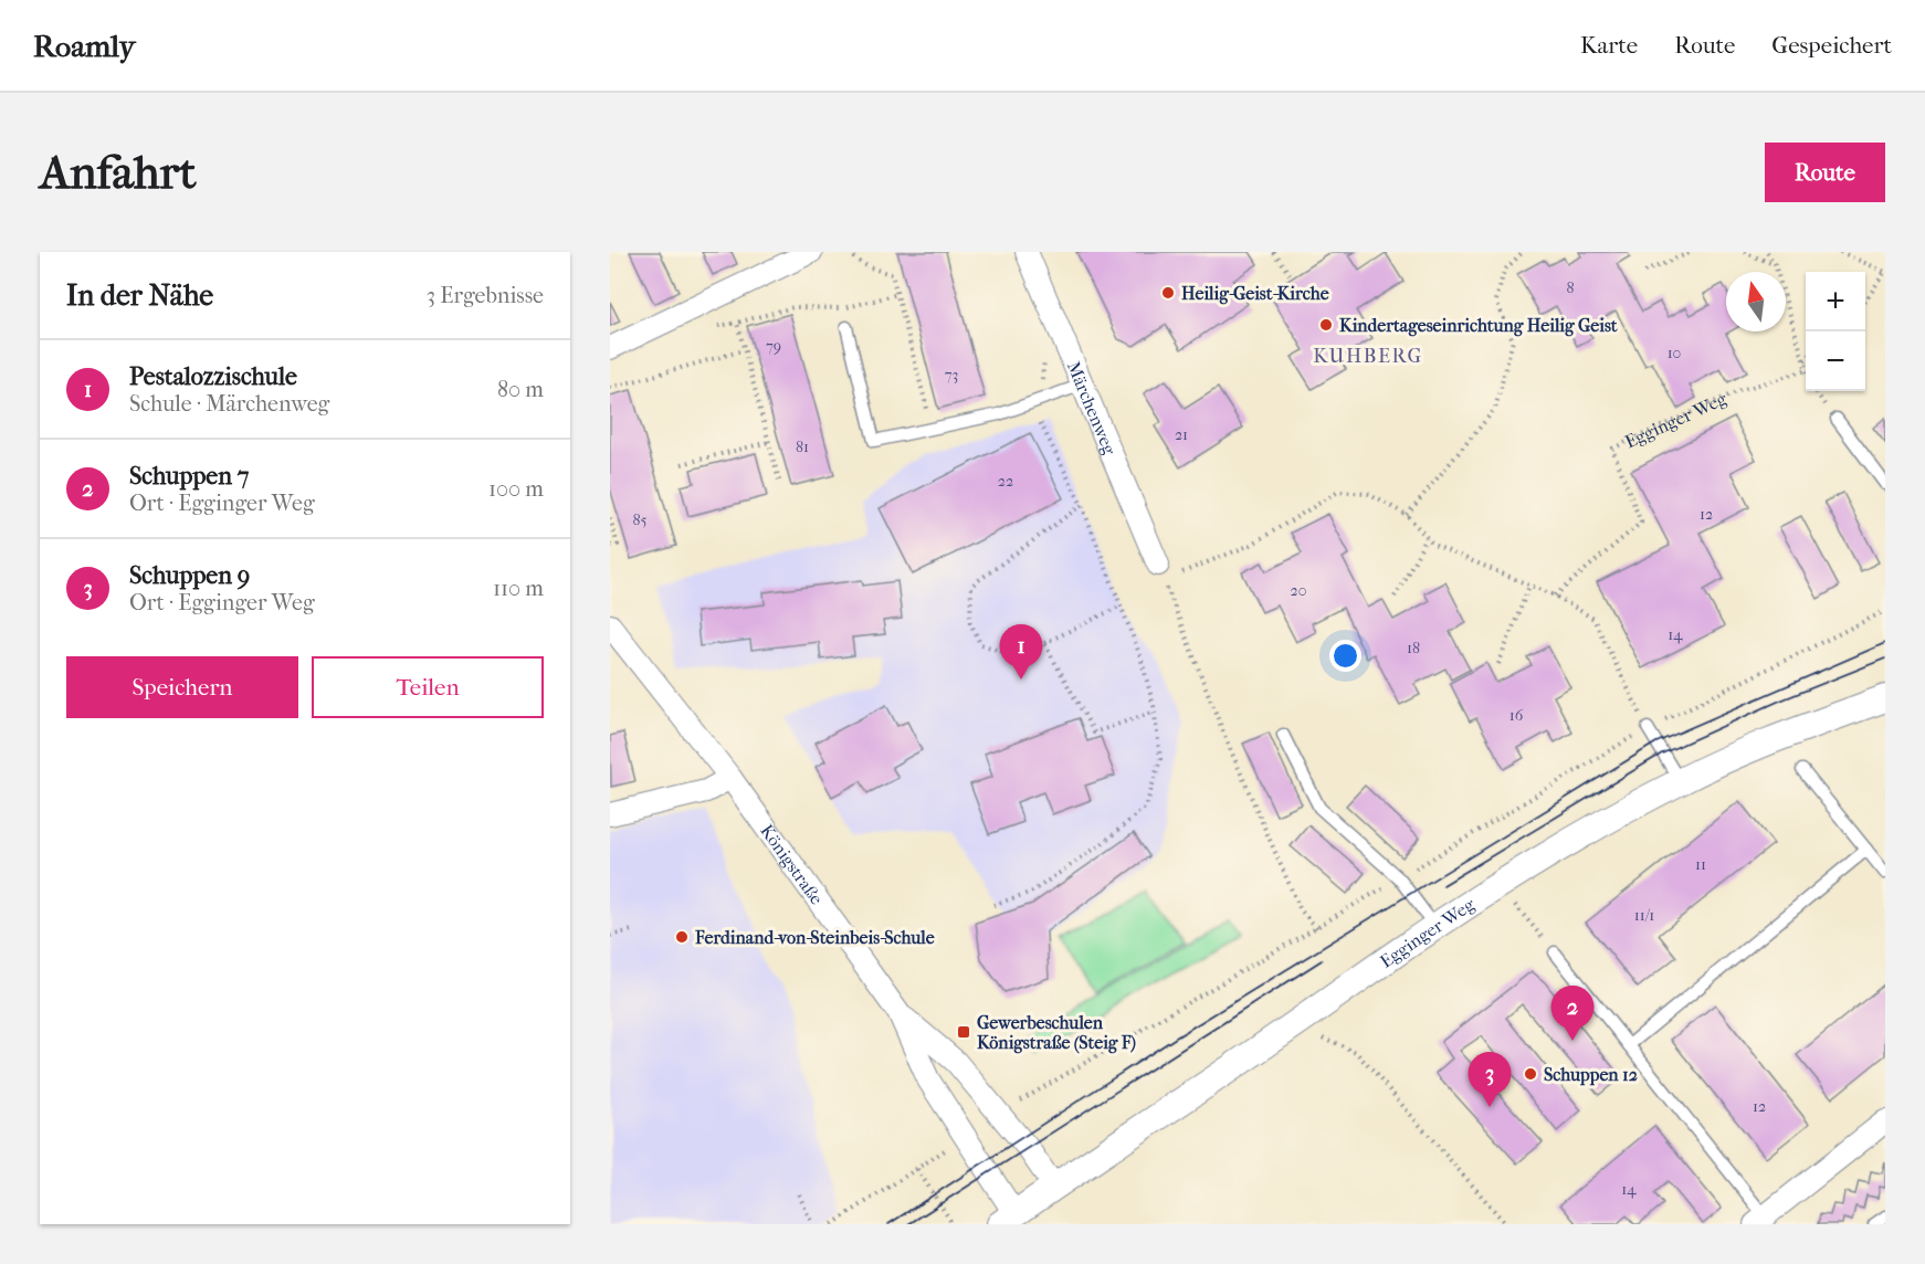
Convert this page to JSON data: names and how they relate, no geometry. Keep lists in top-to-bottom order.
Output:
{
  "streets": {
    "street": ["Märchenweg", "Egginger Weg", "Königstraße"]
  },
  "crossings": [
    ["Egginger Weg", "Königstraße"]
  ],
  "districts": ["KUHBERG"],
  "places": {
    "other": [
      "Heilig-Geist-Kirche",
      "Kindertageseinrichtung Heilig Geist",
      "Ferdinand-von-Steinbeis-Schule",
      "Schuppen 12"
    ],
    "transit": ["Gewerbeschulen Königstraße (Steig F)"]
  },
  "house_numbers": [
    "8",
    "79",
    "10",
    "73",
    "21",
    "81",
    "22",
    "12",
    "85",
    "20",
    "14",
    "18",
    "16",
    "11",
    "11/1",
    "12",
    "14"
  ],
  "north": "top",
  "page": {
    "header": "Roamly",
    "nav": ["Karte", "Route", "Gespeichert"],
    "buttons": [
      "Route",
      ["Speichern", "Teilen"]
    ],
    "title": "Anfahrt",
    "heading": ["In der Nähe", "3 Ergebnisse"],
    "map_buttons": ["+", "−"],
    "list": [
      {
        "mark": "1",
        "name": "Pestalozzischule",
        "note": "Schule · Märchenweg",
        "value": "80 m"
      },
      {
        "mark": "2",
        "name": "Schuppen 7",
        "note": "Ort · Egginger Weg",
        "value": "100 m"
      },
      {
        "mark": "3",
        "name": "Schuppen 9",
        "note": "Ort · Egginger Weg",
        "value": "110 m"
      }
    ],
    "pins": ["1", "2", "3"]
  }
}
